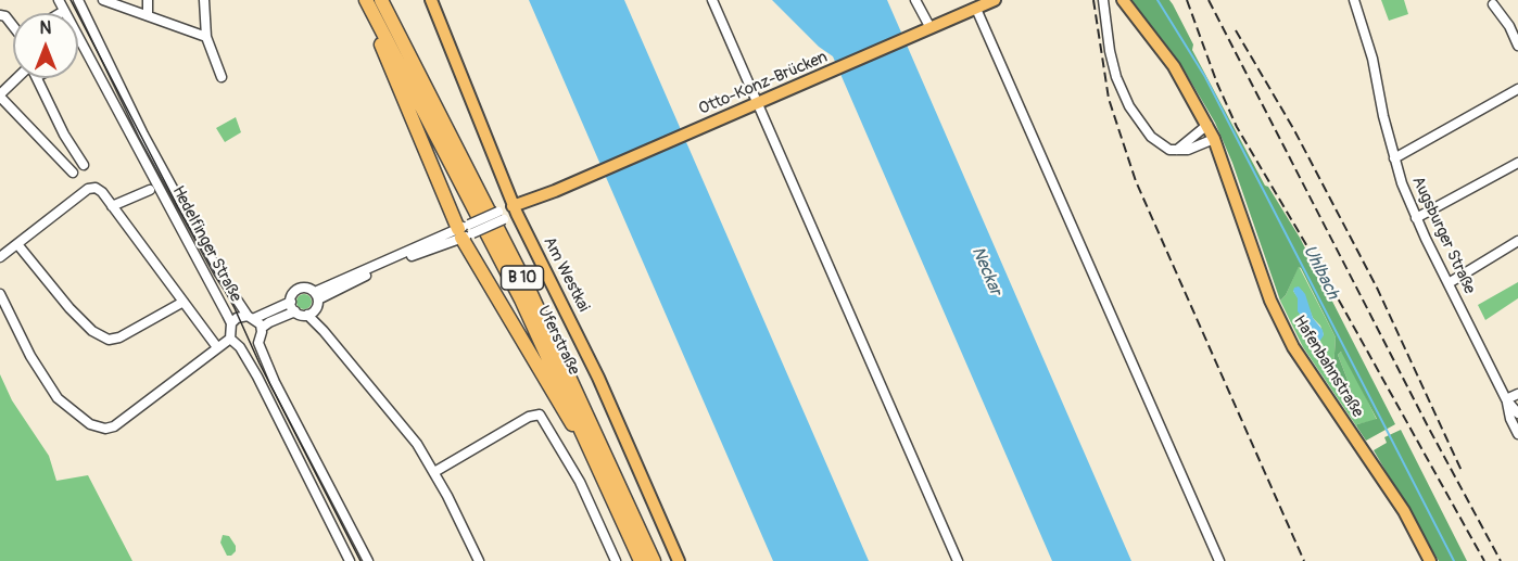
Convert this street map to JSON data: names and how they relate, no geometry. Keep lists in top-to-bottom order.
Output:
{
  "streets": {
    "highway": ["B 10", "Uferstraße"],
    "main road": ["Otto-Konz-Brücken", "Am Westkai", "Hafenbahnstraße"],
    "street": ["Augsburger Straße", "Hedelfinger Straße"]
  },
  "crossings": [
    ["Otto-Konz-Brücken", "Hedelfinger Straße"],
    ["Otto-Konz-Brücken", "Am Westkai"],
    ["Otto-Konz-Brücken", "B 10"],
    ["B 10", "Uferstraße"]
  ],
  "water": ["Neckar", "Uhlbach"],
  "north": "top"
}
